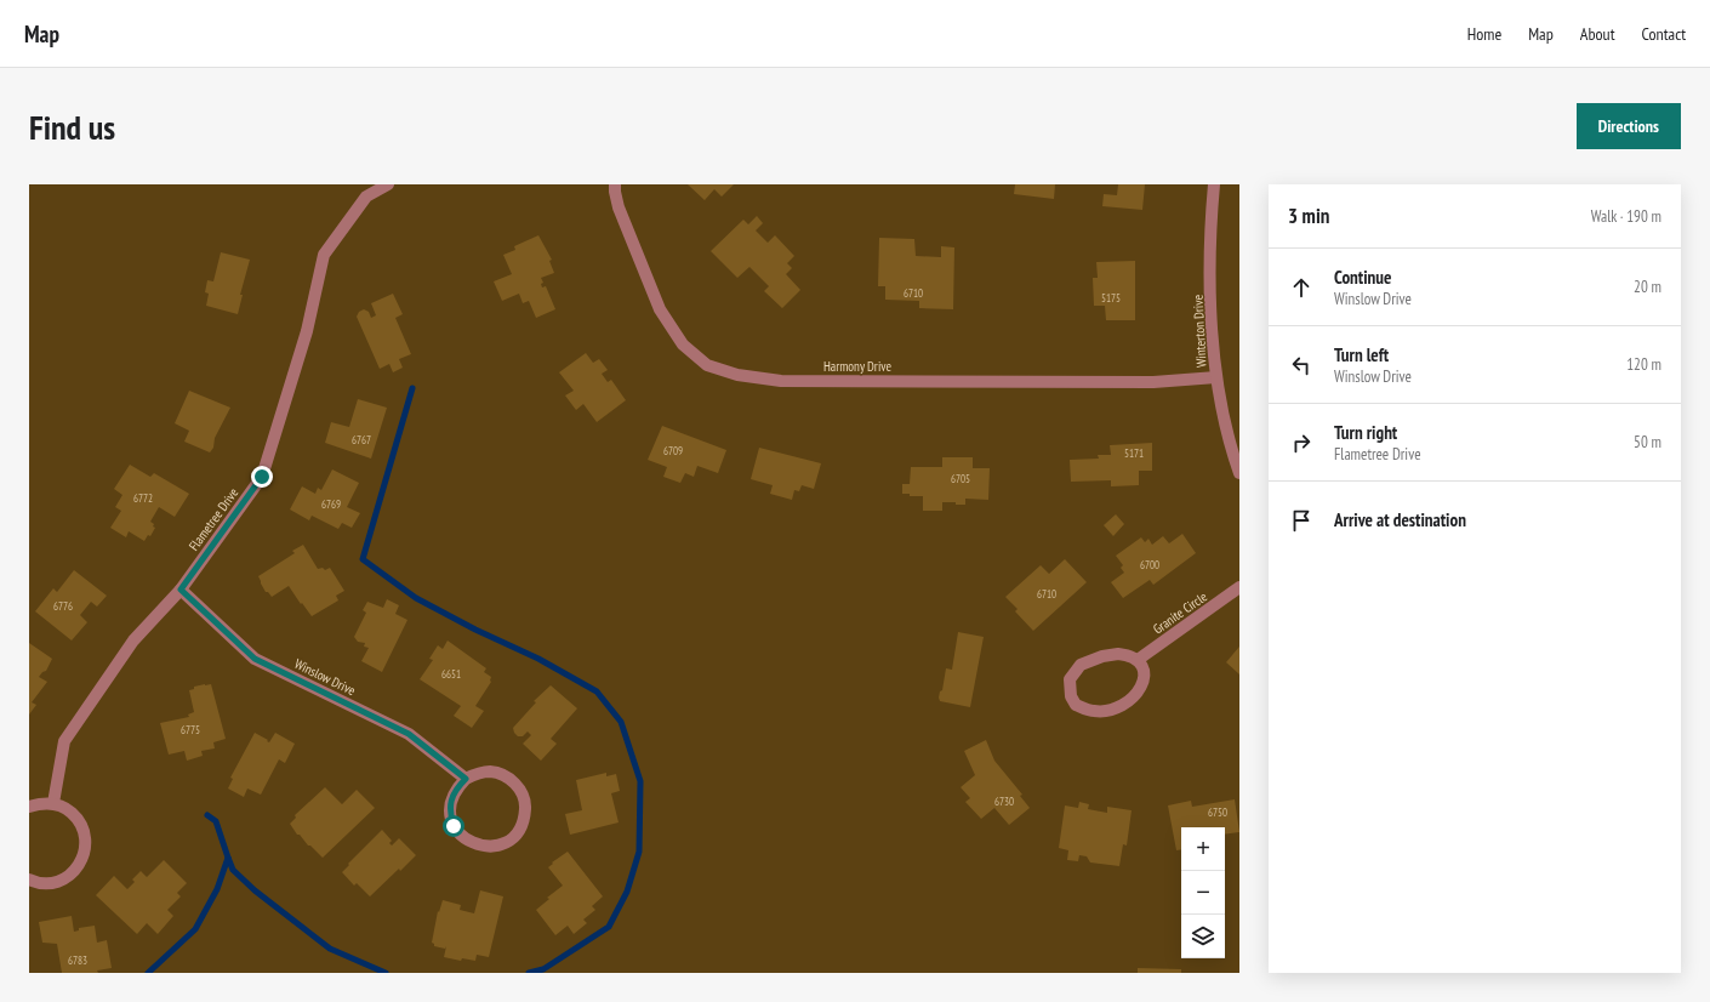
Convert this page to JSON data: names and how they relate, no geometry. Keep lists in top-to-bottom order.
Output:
{
  "streets": {
    "street": [
      "Winterton Drive",
      "Harmony Drive",
      "Flametree Drive",
      "Granite Circle",
      "Winslow Drive"
    ]
  },
  "crossings": [
    ["Winterton Drive", "Harmony Drive"],
    ["Flametree Drive", "Winslow Drive"]
  ],
  "house_numbers": [
    "6710",
    "5175",
    "6767",
    "6709",
    "5171",
    "6705",
    "6772",
    "6769",
    "6700",
    "6710",
    "6776",
    "6651",
    "6775",
    "6730",
    "6750",
    "6783"
  ],
  "page": {
    "header": "Map",
    "nav": [
      "Home",
      "Map",
      "About",
      "Contact"
    ],
    "buttons": "Directions",
    "title": "Find us",
    "heading": ["3 min", "Walk · 190 m"],
    "list": [
      ["Continue", "Winslow Drive", "20 m"],
      ["Turn left", "Winslow Drive", "120 m"],
      ["Turn right", "Flametree Drive", "50 m"],
      "Arrive at destination"
    ],
    "map_buttons": ["+", "−"]
  }
}
